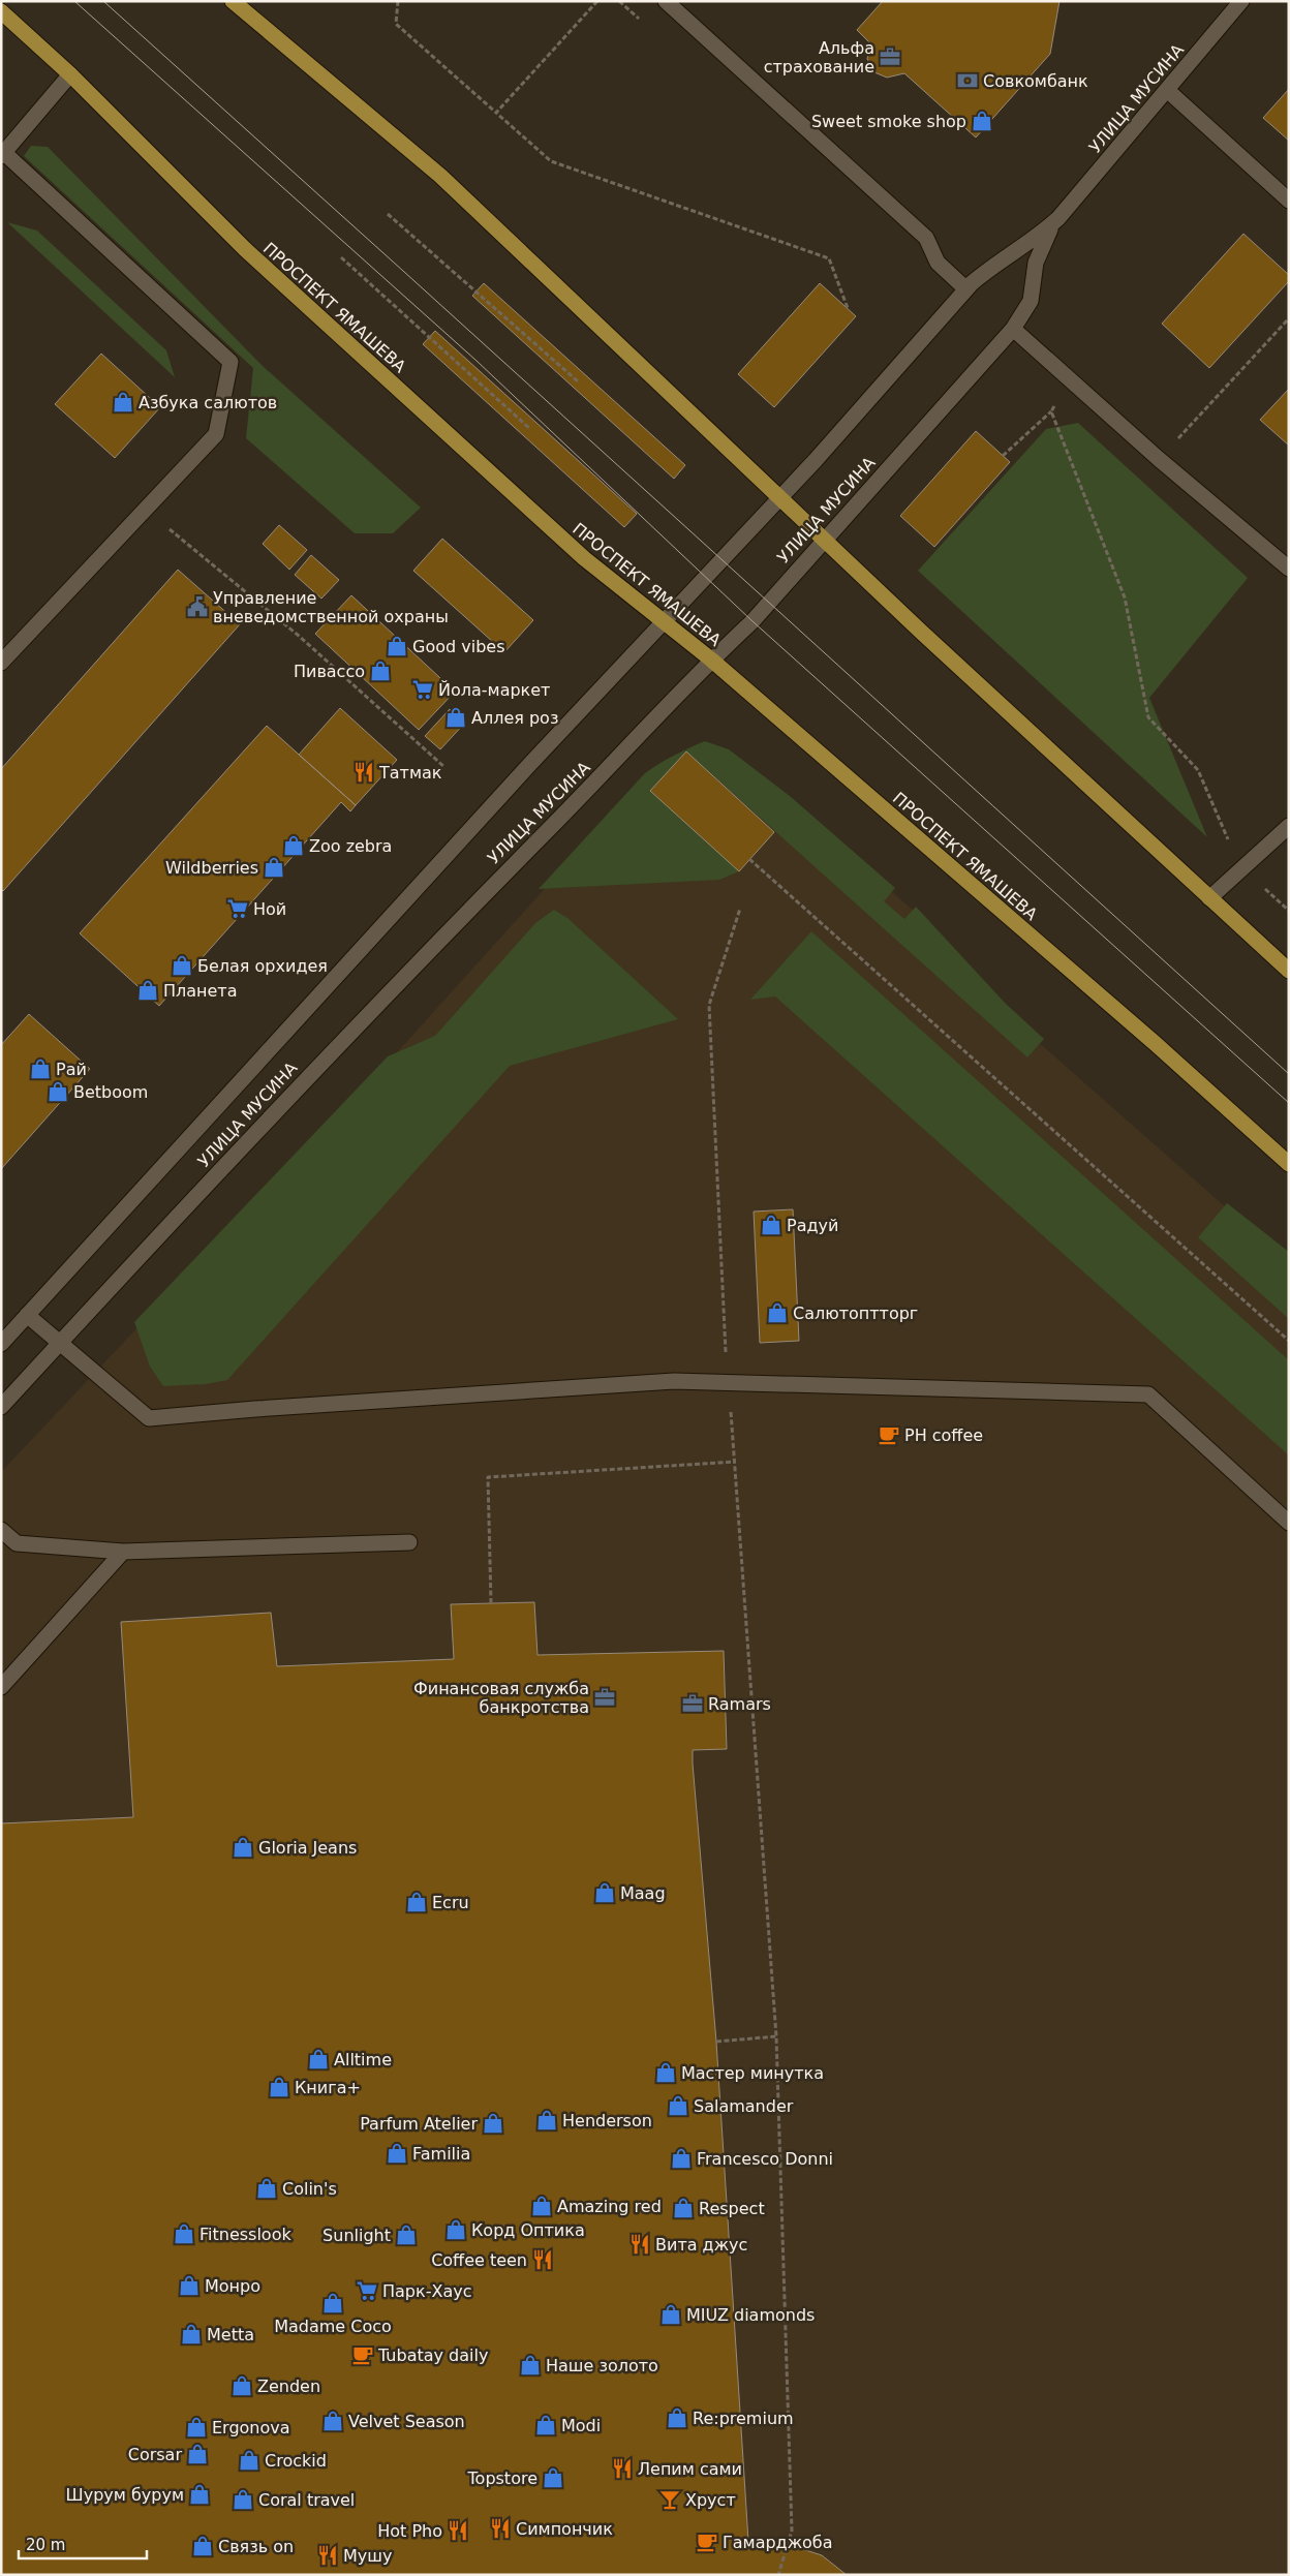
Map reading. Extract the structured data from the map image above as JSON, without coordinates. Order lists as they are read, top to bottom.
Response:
{
  "streets": {
    "main road": ["ПРОСПЕКТ ЯМАШЕВА"],
    "street": ["УЛИЦА МУСИНА"]
  },
  "crossings": [
    ["УЛИЦА МУСИНА", "ПРОСПЕКТ ЯМАШЕВА"]
  ],
  "places": {
    "office": ["Альфа страхование", "Финансовая служба банкротства", "Ramars"],
    "bank": ["Совкомбанк"],
    "shop": [
      "Sweet smoke shop",
      "Азбука салютов",
      "Good vibes",
      "Пивассо",
      "Аллея роз",
      "Zoo zebra",
      "Wildberries",
      "Белая орхидея",
      "Планета",
      "Рай",
      "Betboom",
      "Радуй",
      "Салютоптторг",
      "Gloria Jeans",
      "Maag",
      "Ecru",
      "Alltime",
      "Мастер минутка",
      "Книга+",
      "Salamander",
      "Henderson",
      "Parfum Atelier",
      "Familia",
      "Francesco Donni",
      "Colin's",
      "Amazing red",
      "Respect",
      "Корд Оптика",
      "Fitnesslook",
      "Sunlight",
      "Монро",
      "Madame Coco",
      "MIUZ diamonds",
      "Metta",
      "Наше золото",
      "Zenden",
      "Re:premium",
      "Velvet Season",
      "Modi",
      "Ergonova",
      "Corsar",
      "Crockid",
      "Topstore",
      "Шурум бурум",
      "Coral travel",
      "Связь on"
    ],
    "public building": ["Управление вневедомственной охраны"],
    "supermarket": ["Йола-маркет", "Ной", "Парк-Хаус"],
    "restaurant": [
      "Татмак",
      "Вита джус",
      "Coffee teen",
      "Лепим сами",
      "Симпончик",
      "Hot Pho",
      "Мушу"
    ],
    "cafe": ["PH coffee", "Tubatay daily", "Гамарджоба"],
    "bar": ["Хруст"]
  },
  "scale_bar": "20 m"
}
